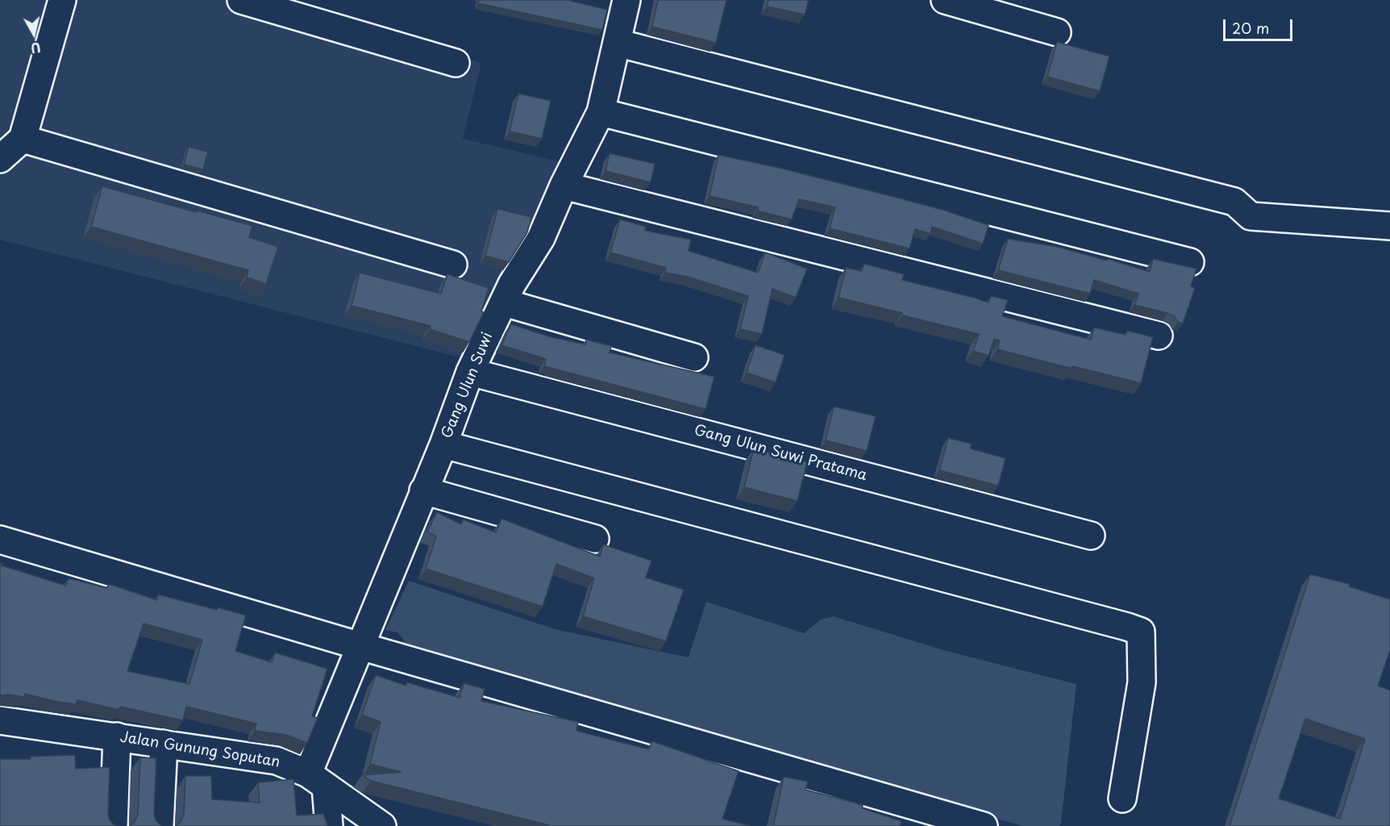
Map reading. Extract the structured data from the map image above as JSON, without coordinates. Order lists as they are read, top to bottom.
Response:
{
  "streets": {
    "street": ["Gang Ulun Suwi", "Gang Ulun Suwi Pratama", "Jalan Gunung Soputan"]
  },
  "crossings": [
    ["Gang Ulun Suwi", "Gang Ulun Suwi Pratama"],
    ["Gang Ulun Suwi", "Jalan Gunung Soputan"]
  ],
  "scale_bar": "20 m",
  "north": "bottom"
}
